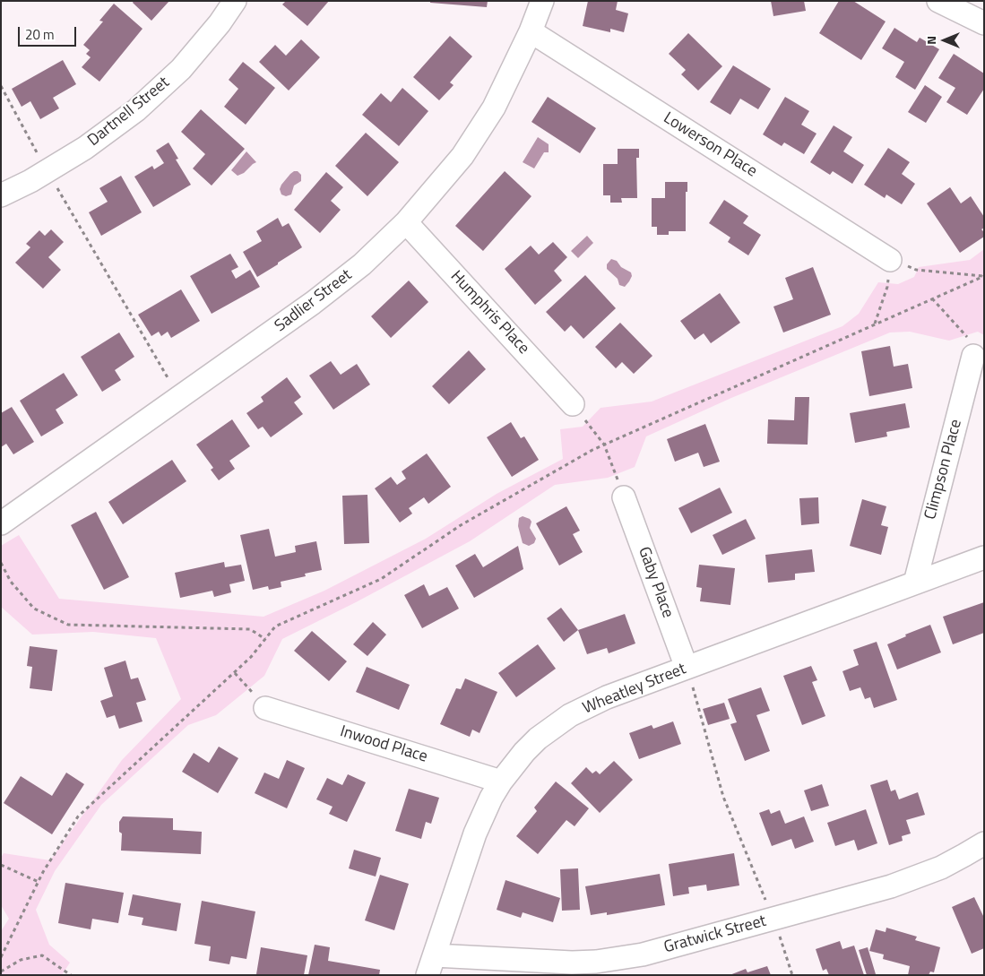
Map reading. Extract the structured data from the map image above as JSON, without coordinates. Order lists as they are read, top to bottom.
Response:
{
  "streets": {
    "street": [
      "Dartnell Street",
      "Lowerson Place",
      "Sadlier Street",
      "Humphris Place",
      "Climpson Place",
      "Gaby Place",
      "Wheatley Street",
      "Inwood Place",
      "Gratwick Street"
    ]
  },
  "crossings": [
    ["Lowerson Place", "Sadlier Street"],
    ["Sadlier Street", "Humphris Place"],
    ["Climpson Place", "Wheatley Street"],
    ["Gaby Place", "Wheatley Street"],
    ["Wheatley Street", "Inwood Place"],
    ["Wheatley Street", "Gratwick Street"]
  ],
  "scale_bar": "20 m",
  "north": "left"
}
